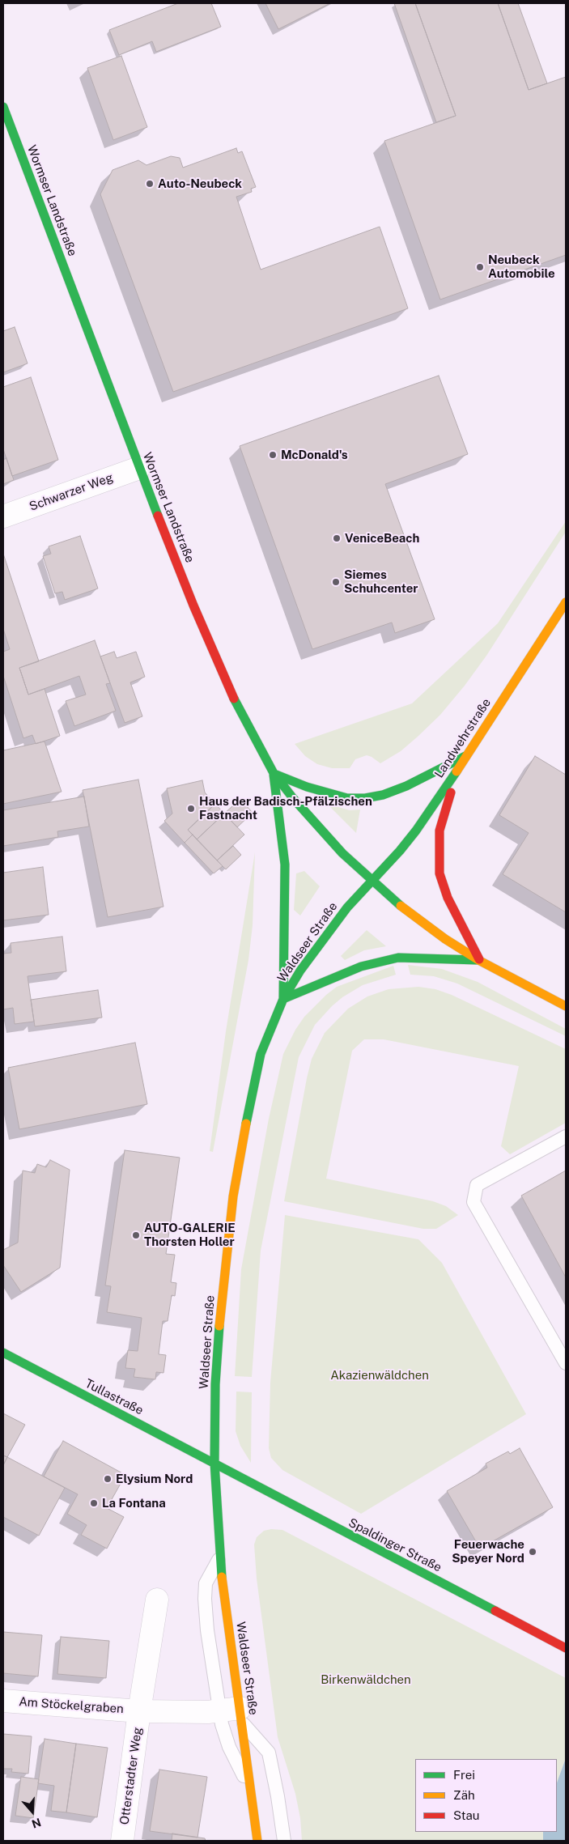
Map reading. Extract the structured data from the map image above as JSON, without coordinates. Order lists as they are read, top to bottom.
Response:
{
  "streets": {
    "main road": [
      "Wormser Landstraße",
      "Landwehrstraße",
      "Waldseer Straße",
      "Tullastraße",
      "Spaldinger Straße"
    ],
    "street": ["Schwarzer Weg", "Am Stöckelgraben", "Otterstadter Weg"]
  },
  "crossings": [
    ["Wormser Landstraße", "Schwarzer Weg"],
    ["Wormser Landstraße", "Landwehrstraße"],
    ["Wormser Landstraße", "Waldseer Straße"],
    ["Landwehrstraße", "Waldseer Straße"],
    ["Waldseer Straße", "Tullastraße"],
    ["Waldseer Straße", "Spaldinger Straße"],
    ["Waldseer Straße", "Otterstadter Weg"],
    ["Tullastraße", "Spaldinger Straße"],
    ["Am Stöckelgraben", "Otterstadter Weg"]
  ],
  "parks": ["Akazienwäldchen", "Birkenwäldchen"],
  "places": [
    "Auto-Neubeck",
    "Neubeck Automobile",
    "McDonald's",
    "VeniceBeach",
    "Siemes Schuhcenter",
    "Haus der Badisch-Pfälzischen Fastnacht",
    "AUTO-GALERIE Thorsten Holler",
    "Elysium Nord",
    "La Fontana",
    "Feuerwache Speyer Nord"
  ],
  "legend": ["Frei", "Zäh", "Stau"],
  "north": "bottom"
}
